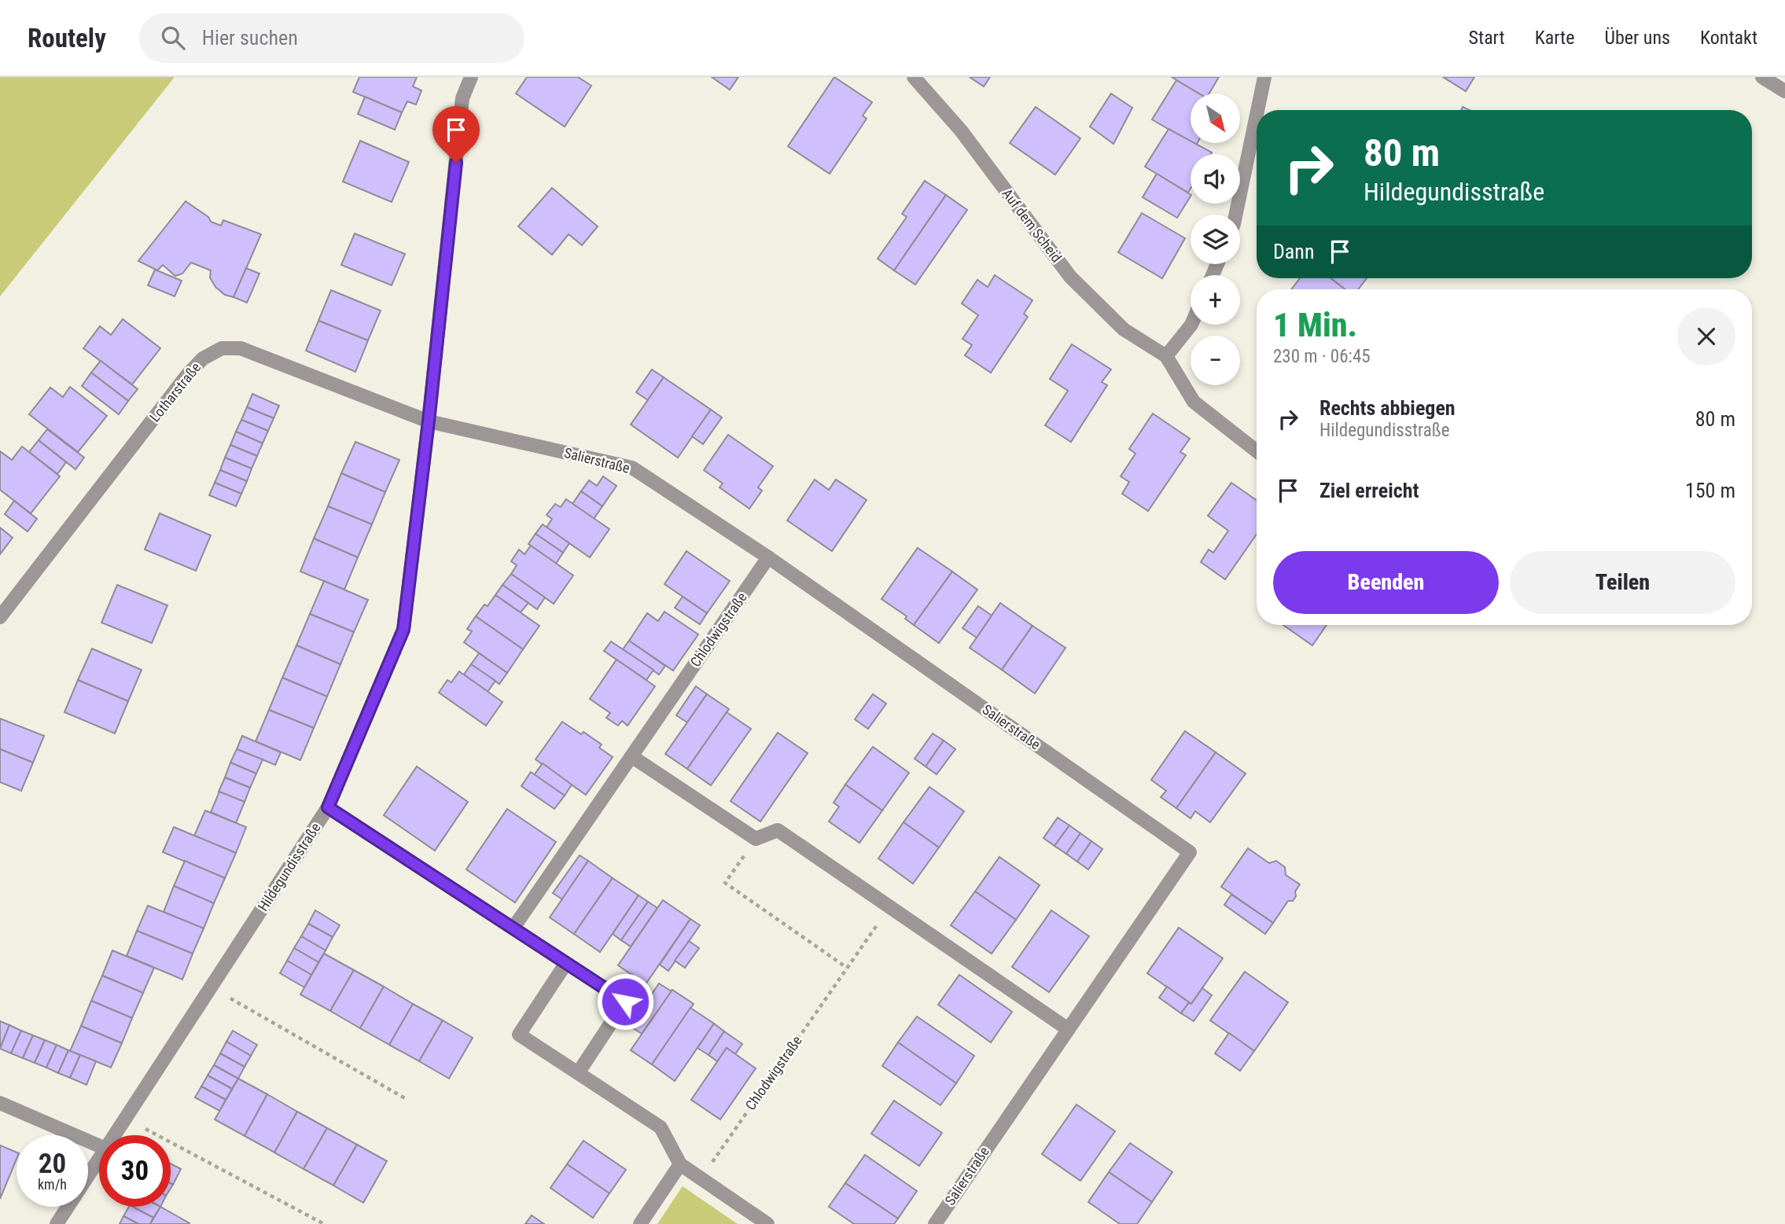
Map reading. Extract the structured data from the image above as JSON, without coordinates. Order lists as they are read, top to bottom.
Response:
{
  "streets": {
    "street": [
      "Auf dem Scheid",
      "Lotharstraße",
      "Salierstraße",
      "Chlodwigstraße",
      "Hildegundisstraße"
    ]
  },
  "crossings": [
    ["Lotharstraße", "Salierstraße"],
    ["Lotharstraße", "Hildegundisstraße"],
    ["Salierstraße", "Chlodwigstraße"],
    ["Salierstraße", "Hildegundisstraße"]
  ],
  "north": "bottom right",
  "page": {
    "header": "Routely",
    "search": "Hier suchen",
    "nav": [
      "Start",
      "Karte",
      "Über uns",
      "Kontakt"
    ],
    "map_buttons": ["+", "−"],
    "turn": ["80 m", "Hildegundisstraße"],
    "then": "Dann",
    "heading": ["1 Min.", "230 m · 06:45"],
    "list": [
      {
        "name": "Rechts abbiegen",
        "note": "Hildegundisstraße",
        "value": "80 m"
      },
      {
        "name": "Ziel erreicht",
        "value": "150 m"
      }
    ],
    "buttons": ["Beenden", "Teilen"],
    "speed": "20 km/h",
    "limit": "30"
  }
}
